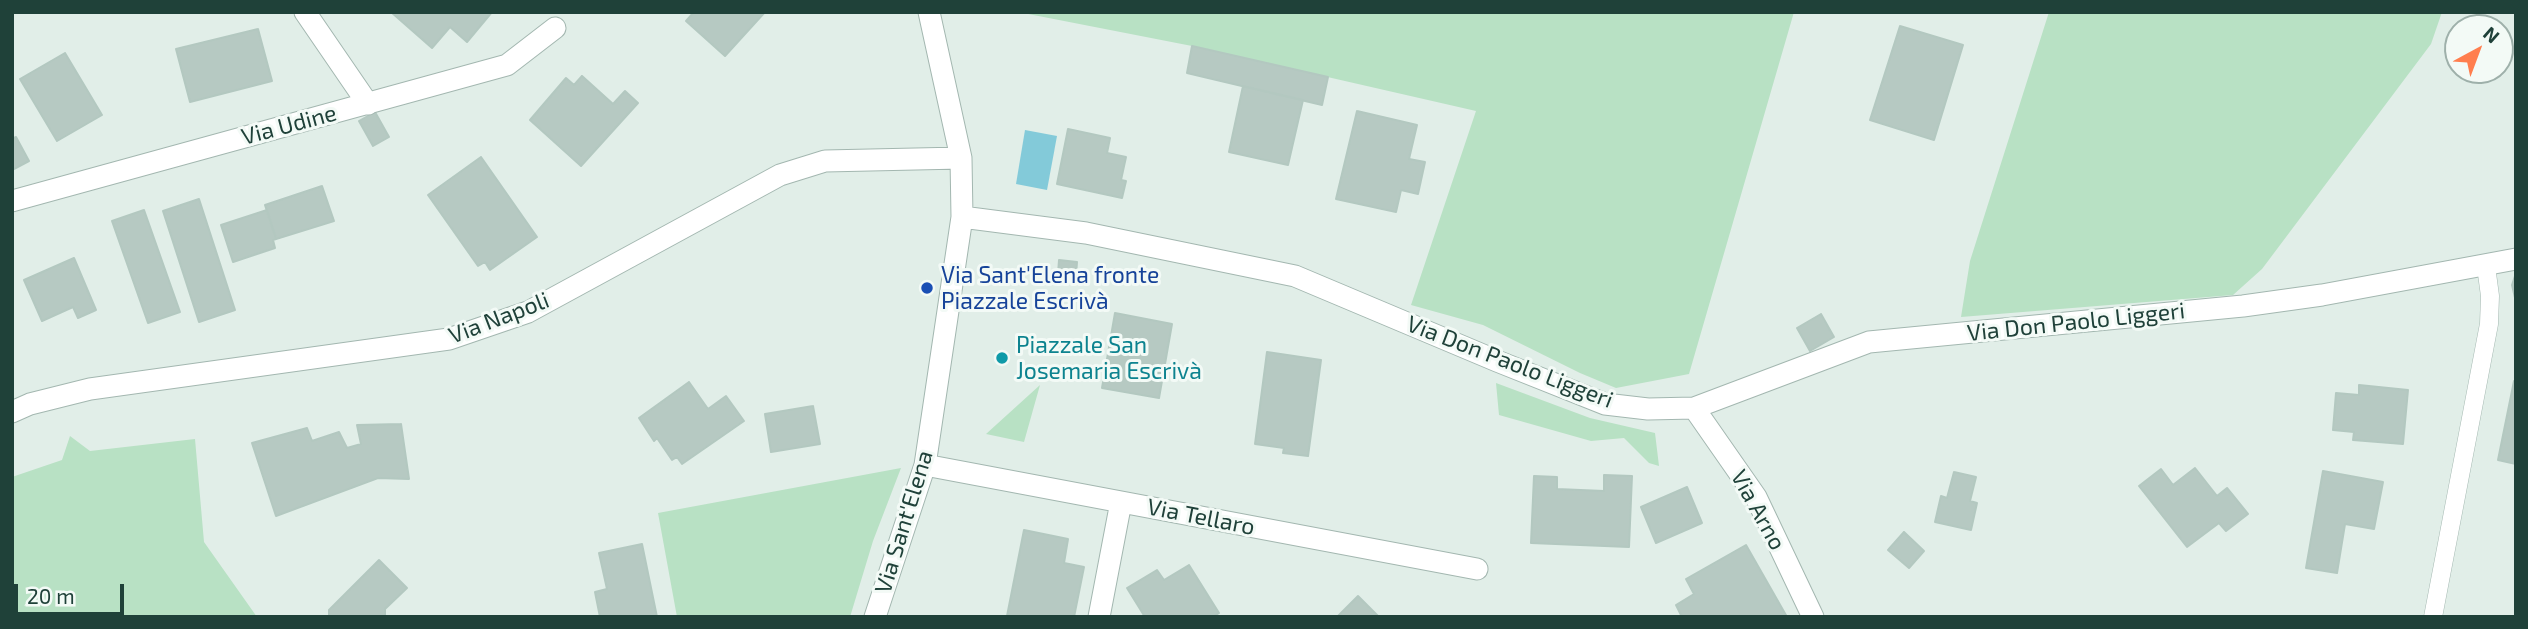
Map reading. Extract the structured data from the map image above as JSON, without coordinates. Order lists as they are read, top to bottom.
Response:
{
  "streets": {
    "street": [
      "Via Udine",
      "Via Napoli",
      "Via Don Paolo Liggeri",
      "Via Arno",
      "Via Tellaro",
      "Via Sant'Elena"
    ]
  },
  "crossings": [
    ["Via Napoli", "Via Sant'Elena"],
    ["Via Don Paolo Liggeri", "Via Arno"],
    ["Via Don Paolo Liggeri", "Via Sant'Elena"],
    ["Via Tellaro", "Via Sant'Elena"]
  ],
  "places": ["Via Sant'Elena fronte Piazzale Escrivà", "Piazzale San Josemaria Escrivà"],
  "scale_bar": "20 m",
  "north": "top right"
}
